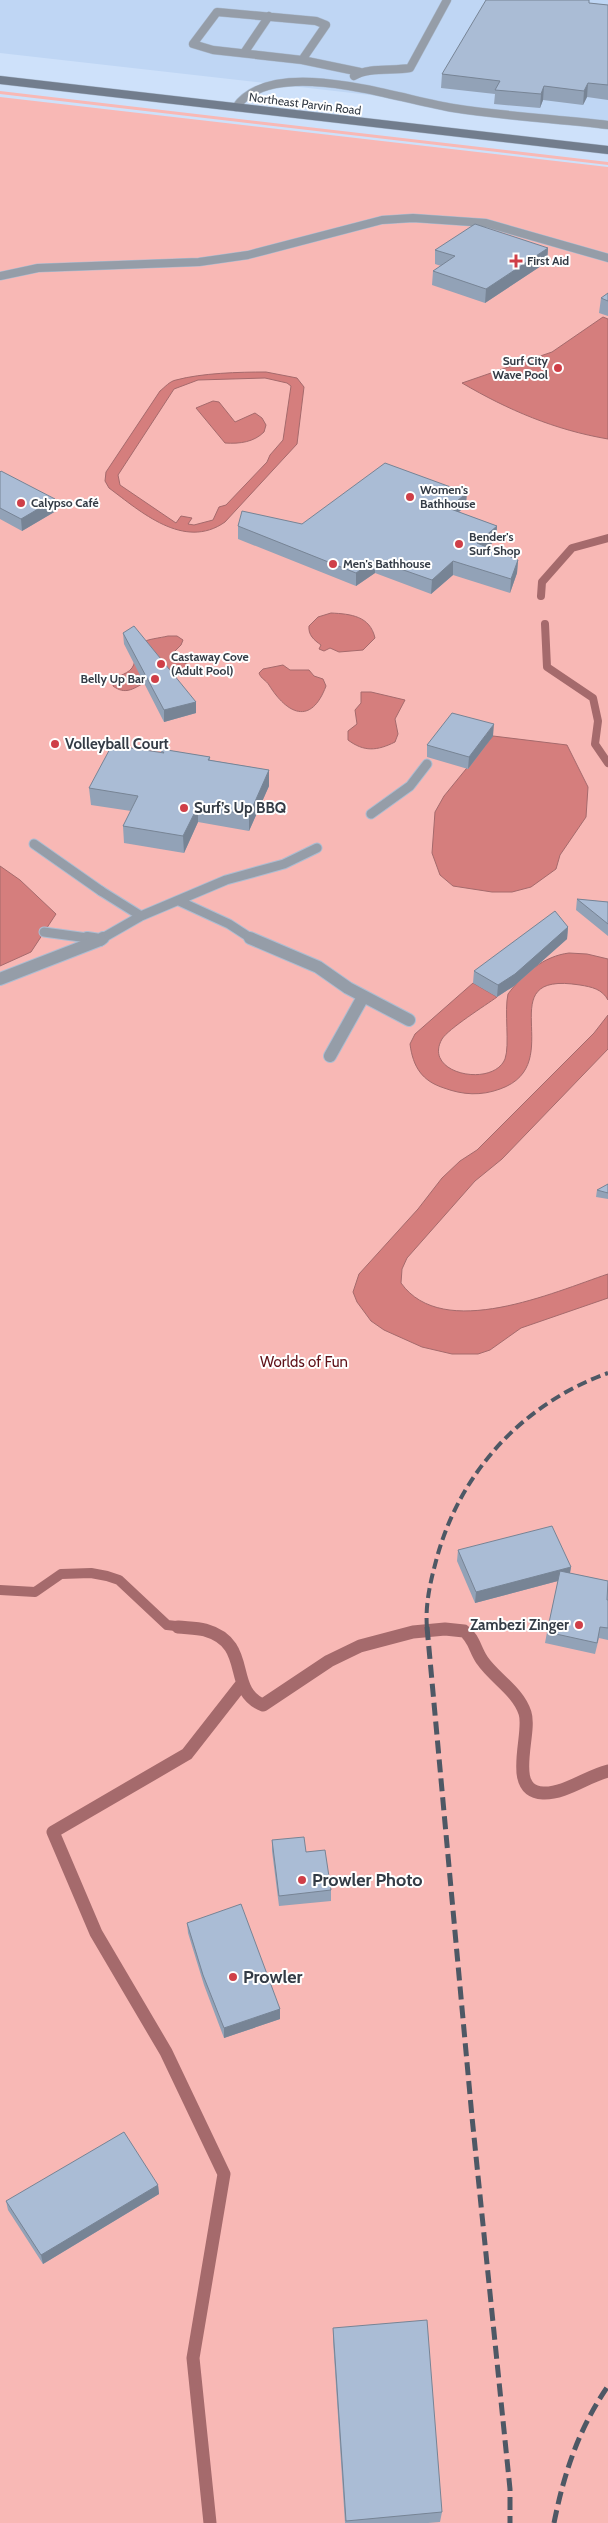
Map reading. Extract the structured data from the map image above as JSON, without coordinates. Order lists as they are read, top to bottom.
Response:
{
  "streets": {
    "street": ["Northeast Parvin Road"]
  },
  "parks": ["Worlds of Fun"],
  "places": {
    "health": ["First Aid"],
    "other": [
      "Surf City Wave Pool",
      "Women's Bathhouse",
      "Calypso Café",
      "Bender's Surf Shop",
      "Men's Bathhouse",
      "Castaway Cove (Adult Pool)",
      "Belly Up Bar",
      "Volleyball Court",
      "Surf’s Up BBQ",
      "Zambezi Zinger",
      "Prowler Photo",
      "Prowler"
    ]
  }
}
